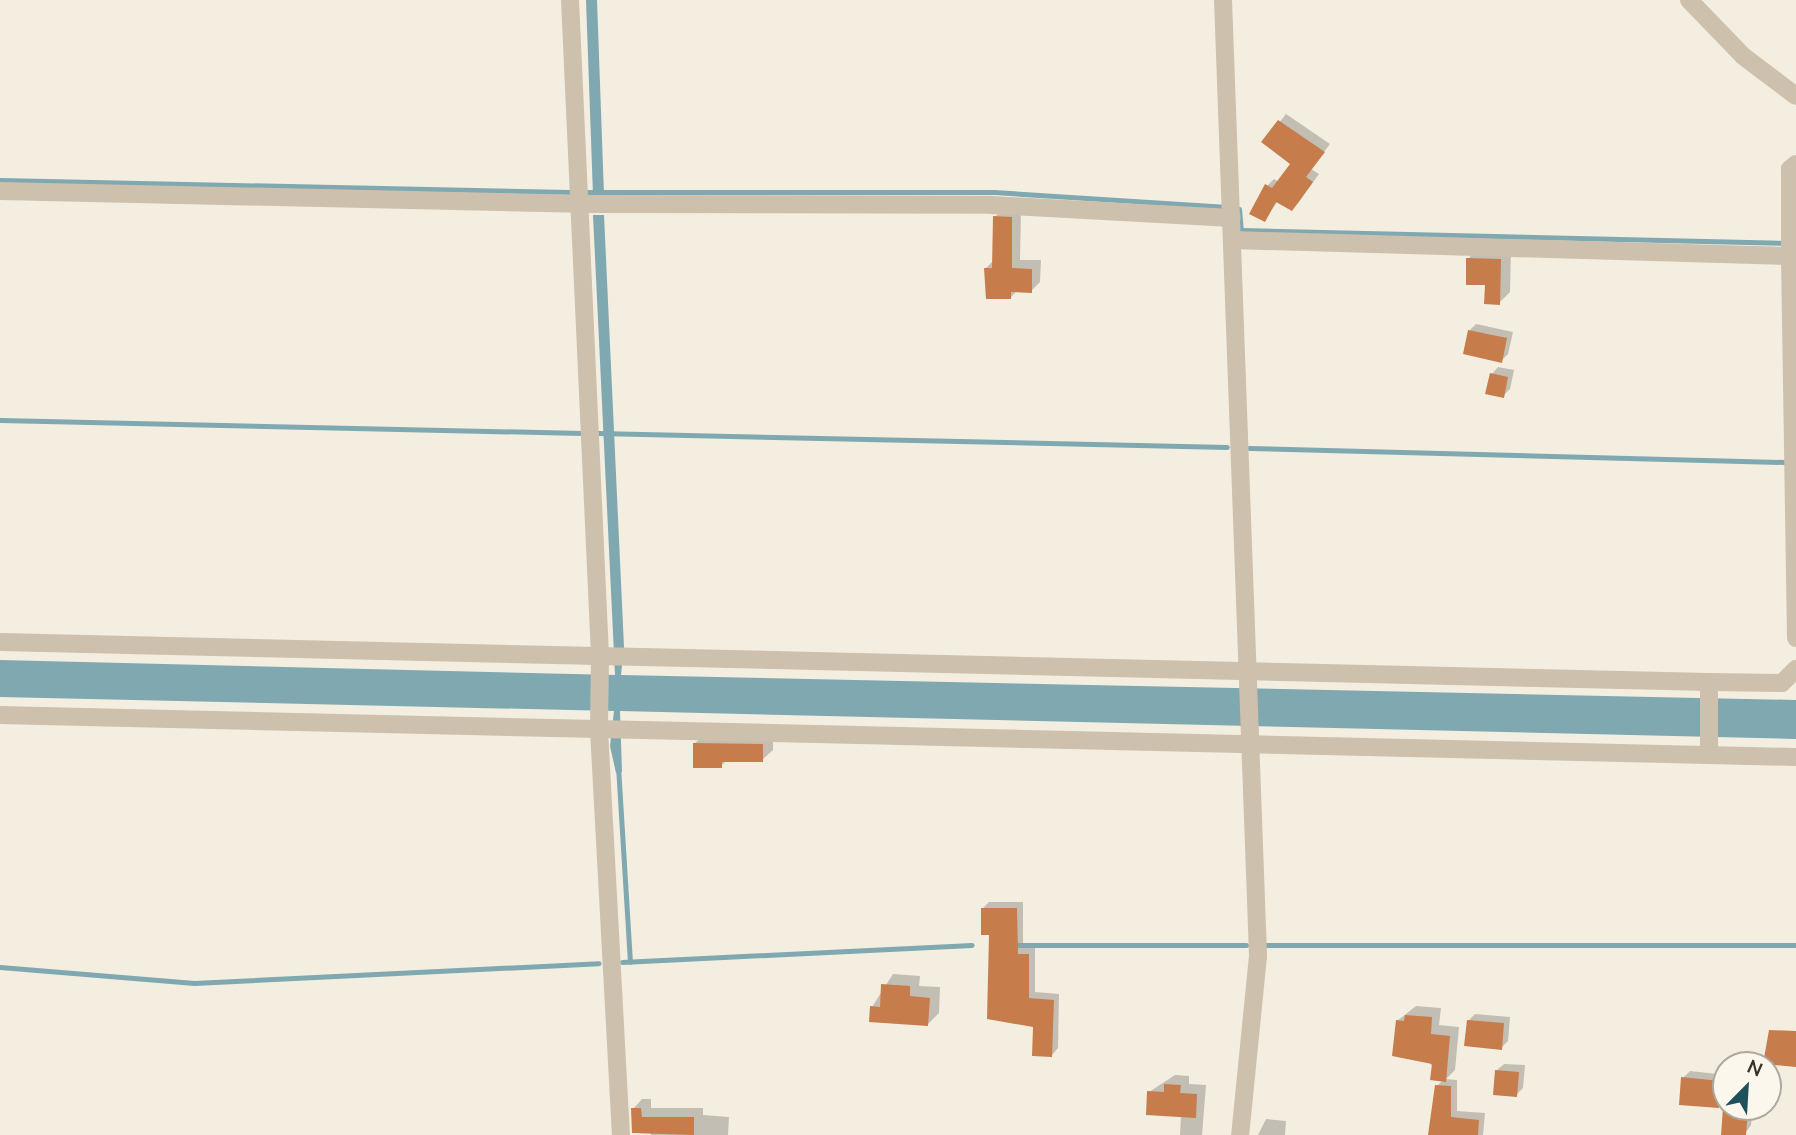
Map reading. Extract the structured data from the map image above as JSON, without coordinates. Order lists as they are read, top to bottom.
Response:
{
  "north": "top right"
}
